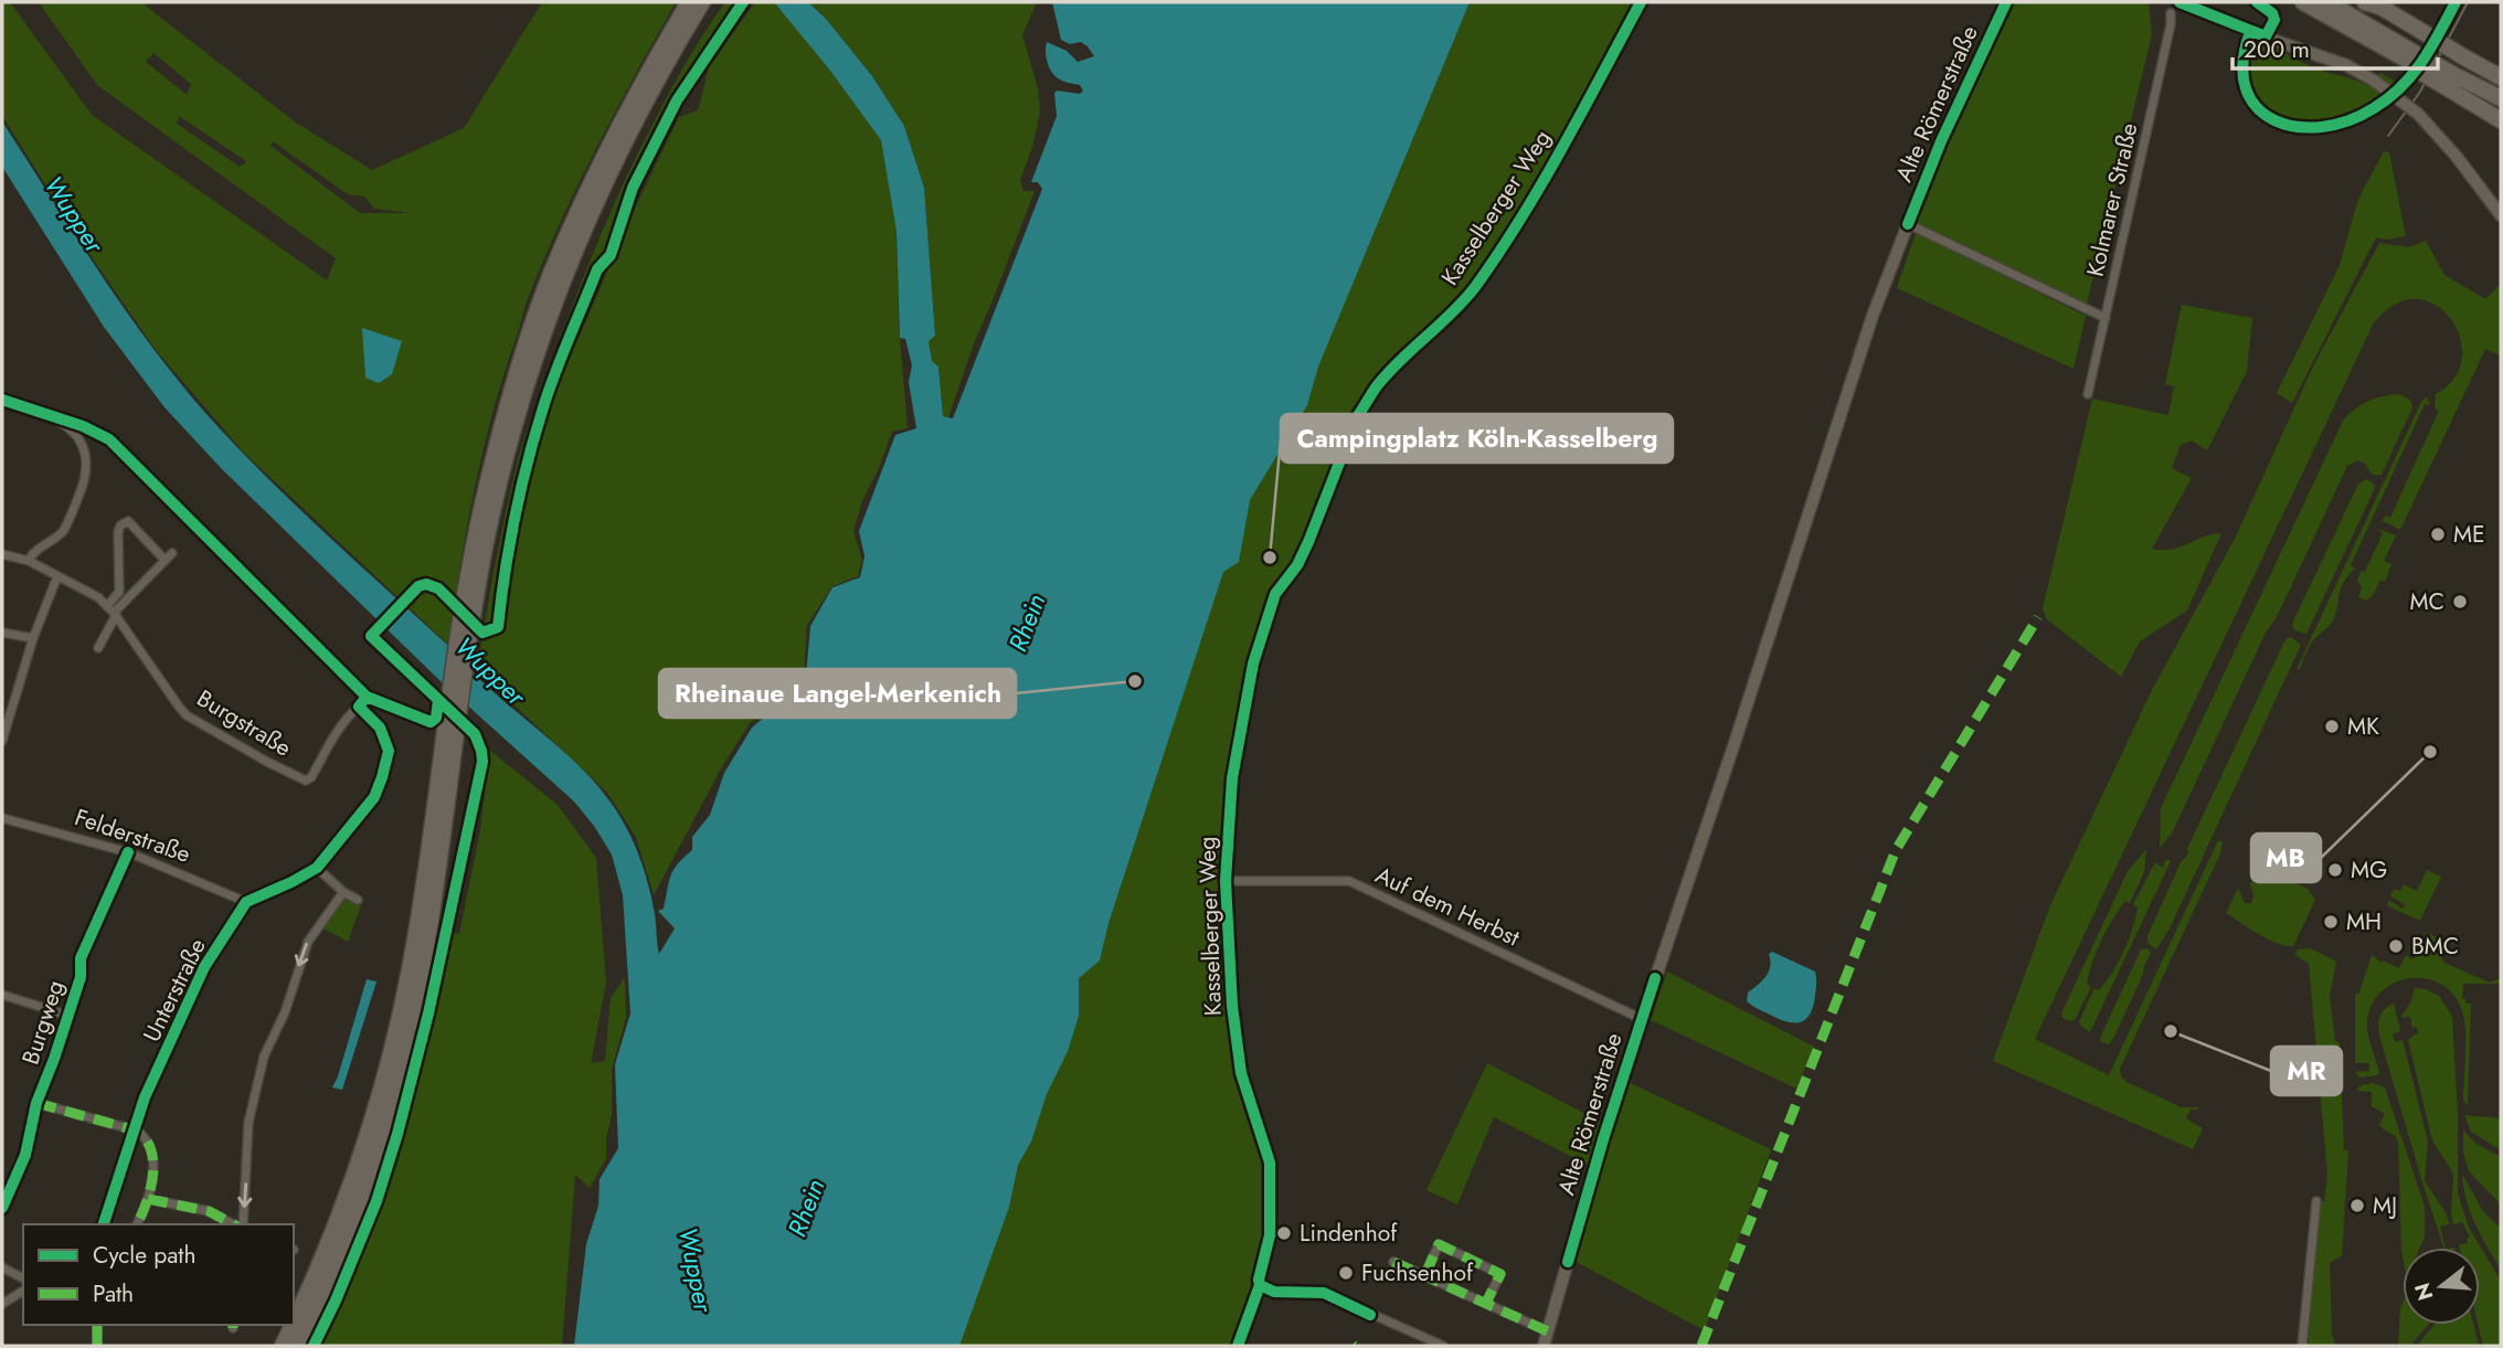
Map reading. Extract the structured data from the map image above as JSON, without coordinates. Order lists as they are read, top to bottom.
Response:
{
  "streets": {
    "street": [
      "Alte Römerstraße",
      "Kolmarer Straße",
      "Kasselberger Weg",
      "Burgstraße",
      "Felderstraße",
      "Auf dem Herbst",
      "Unterstraße",
      "Burgweg"
    ]
  },
  "crossings": [
    ["Alte Römerstraße", "Auf dem Herbst"],
    ["Kasselberger Weg", "Auf dem Herbst"],
    ["Felderstraße", "Unterstraße"],
    ["Felderstraße", "Burgweg"]
  ],
  "water": ["Wupper", "Rhein"],
  "places": [
    "ME",
    "Campingplatz Köln-Kasselberg",
    "MC",
    "Rheinaue Langel-Merkenich",
    "MK",
    "MB",
    "MG",
    "MH",
    "BMC",
    "MR",
    "MJ",
    "Lindenhof",
    "Fuchsenhof"
  ],
  "legend": ["Cycle path", "Path"],
  "scale_bar": "200 m",
  "north": "left"
}
